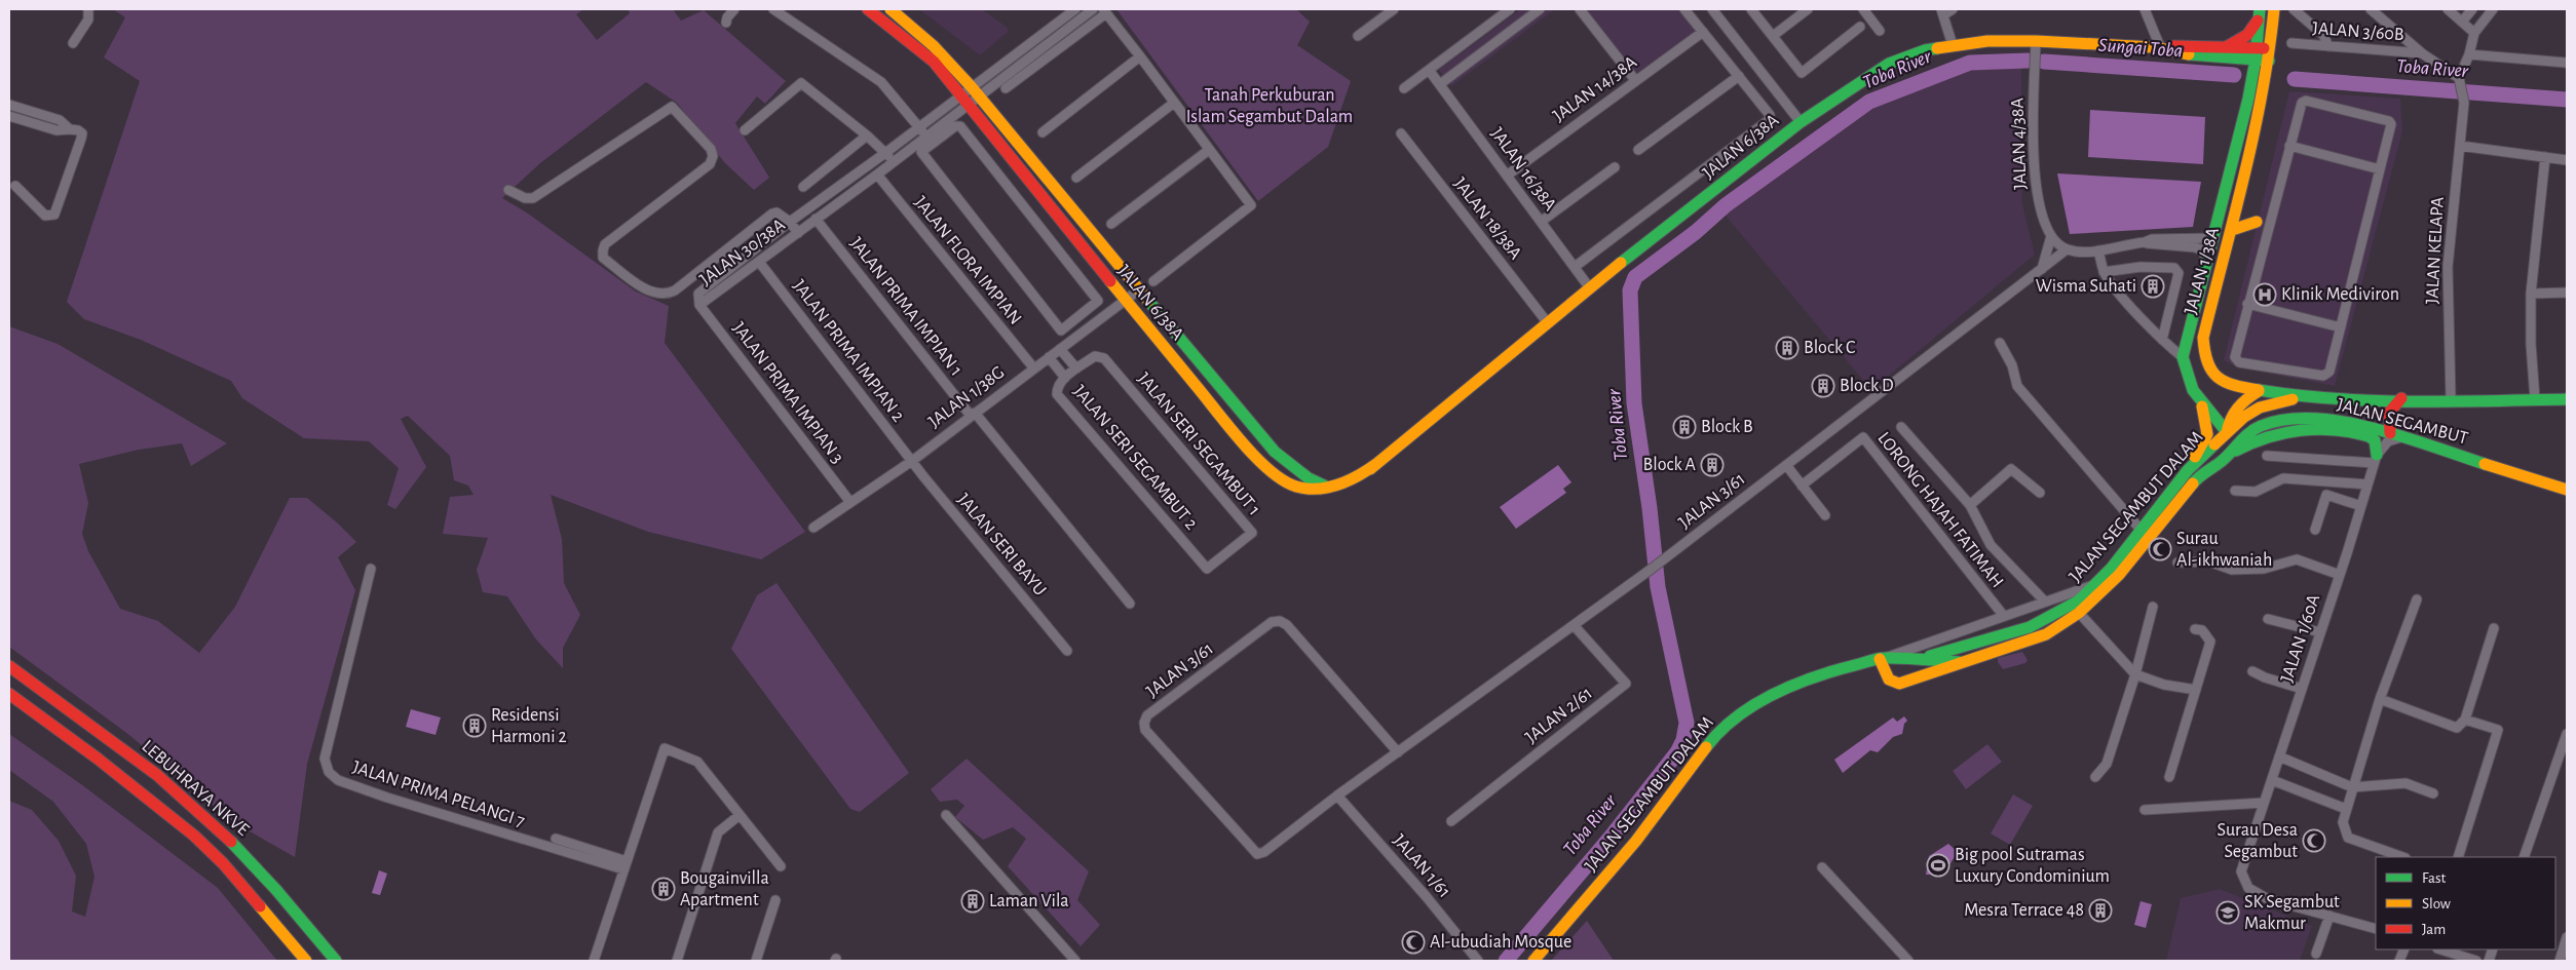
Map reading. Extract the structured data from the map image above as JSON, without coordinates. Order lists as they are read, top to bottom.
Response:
{
  "streets": {
    "main road": [
      "JALAN 6/38A",
      "JALAN 1/38A",
      "JALAN SEGAMBUT",
      "JALAN SEGAMBUT DALAM",
      "LEBUHRAYA NKVE"
    ],
    "street": [
      "JALAN 3/60B",
      "JALAN 14/38A",
      "JALAN 4/38A",
      "JALAN 16/38A",
      "JALAN 18/38A",
      "JALAN KELAPA",
      "JALAN 30/38A",
      "JALAN FLORA IMPIAN",
      "JALAN PRIMA IMPIAN 1",
      "JALAN PRIMA IMPIAN 2",
      "JALAN PRIMA IMPIAN 3",
      "JALAN 1/38G",
      "JALAN SERI SEGAMBUT 1",
      "JALAN SERI SEGAMBUT 2",
      "JALAN 3/61",
      "LORONG HAJAH FATIMAH",
      "JALAN SERI BAYU",
      "JALAN 1/60A",
      "JALAN 2/61",
      "JALAN PRIMA PELANGI 7",
      "JALAN 1/61"
    ]
  },
  "crossings": [
    ["JALAN 14/38A", "JALAN 16/38A"],
    ["JALAN 4/38A", "JALAN 6/38A"],
    ["JALAN 4/38A", "JALAN 3/61"],
    ["JALAN 6/38A", "JALAN 16/38A"],
    ["JALAN 6/38A", "JALAN 18/38A"],
    ["JALAN 6/38A", "JALAN 30/38A"],
    ["JALAN 6/38A", "JALAN 1/38A"],
    ["JALAN 6/38A", "JALAN 1/38G"],
    ["JALAN KELAPA", "JALAN SEGAMBUT"],
    ["JALAN 30/38A", "JALAN FLORA IMPIAN"],
    ["JALAN 30/38A", "JALAN PRIMA IMPIAN 1"],
    ["JALAN 30/38A", "JALAN PRIMA IMPIAN 2"],
    ["JALAN 30/38A", "JALAN PRIMA IMPIAN 3"],
    ["JALAN FLORA IMPIAN", "JALAN 1/38G"],
    ["JALAN 1/38A", "JALAN SEGAMBUT"],
    ["JALAN 1/38A", "JALAN SEGAMBUT DALAM"],
    ["JALAN PRIMA IMPIAN 1", "JALAN 1/38G"],
    ["JALAN PRIMA IMPIAN 2", "JALAN 1/38G"],
    ["JALAN PRIMA IMPIAN 2", "JALAN SERI BAYU"],
    ["JALAN PRIMA IMPIAN 3", "JALAN 1/38G"],
    ["JALAN 1/38G", "JALAN SERI BAYU"],
    ["JALAN SEGAMBUT", "JALAN SEGAMBUT DALAM"],
    ["JALAN SERI SEGAMBUT 1", "JALAN SERI SEGAMBUT 2"],
    ["JALAN 3/61", "JALAN 2/61"],
    ["JALAN 3/61", "JALAN 1/61"]
  ],
  "water": ["Sungai Toba", "Toba River"],
  "parks": ["Tanah Perkuburan Islam Segambut Dalam"],
  "places": {
    "building": [
      "Wisma Suhati",
      "Block C",
      "Block D",
      "Block B",
      "Block A",
      "Residensi Harmoni 2",
      "Bougainvilla Apartment",
      "Laman Vila",
      "Mesra Terrace 48"
    ],
    "hospital": ["Klinik Mediviron"],
    "mosque": ["Surau Al-ikhwaniah", "Surau Desa Segambut", "Al-ubudiah Mosque"],
    "sports": ["Big pool Sutramas Luxury Condominium"],
    "school or university": ["SK Segambut Makmur"]
  },
  "legend": ["Fast", "Slow", "Jam"]
}
